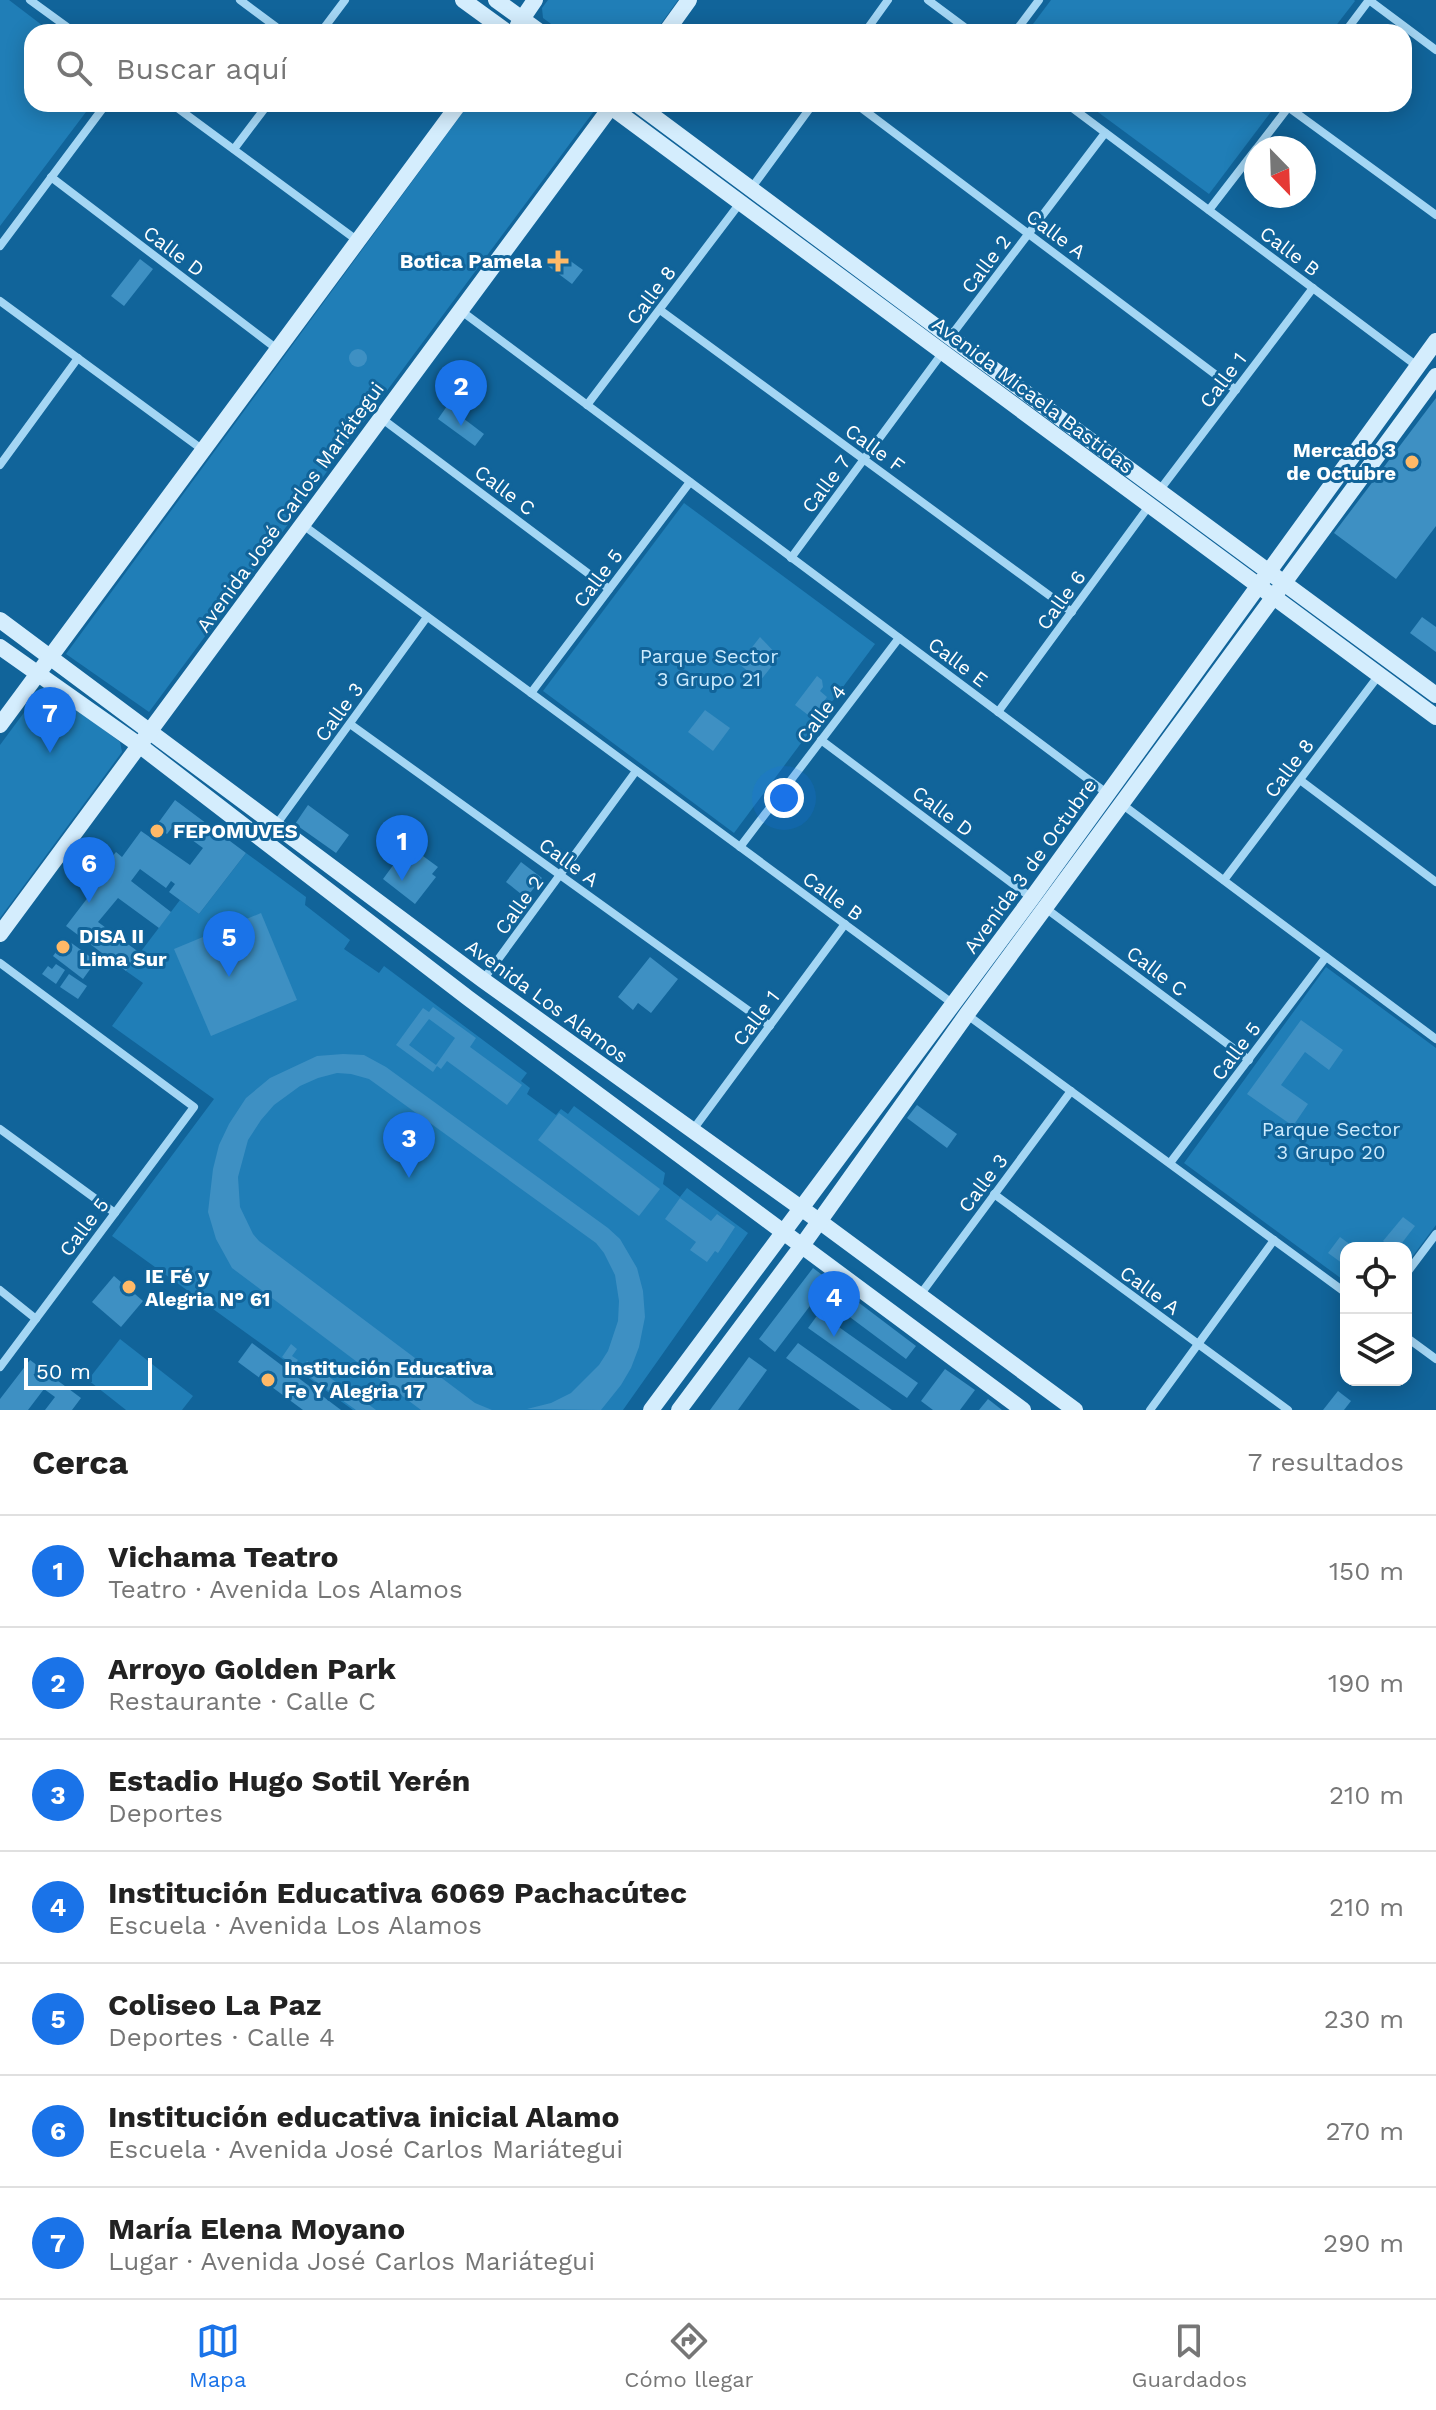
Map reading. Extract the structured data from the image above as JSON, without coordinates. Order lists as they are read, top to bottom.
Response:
{
  "streets": {
    "street": [
      "Calle A",
      "Calle D",
      "Calle B",
      "Calle 2",
      "Calle 8",
      "Calle 1",
      "Avenida Micaela Bastidas",
      "Calle F",
      "Calle 7",
      "Calle C",
      "Avenida José Carlos Mariátegui",
      "Calle 5",
      "Calle 6",
      "Calle E",
      "Calle 3",
      "Calle 4",
      "Avenida 3 de Octubre",
      "Avenida Los Alamos"
    ]
  },
  "crossings": [
    ["Calle A", "Calle 2"],
    ["Calle A", "Calle 1"],
    ["Calle A", "Calle 3"],
    ["Calle D", "Calle C"],
    ["Calle D", "Calle 4"],
    ["Calle D", "Avenida 3 de Octubre"],
    ["Calle B", "Calle 2"],
    ["Calle B", "Calle 1"],
    ["Calle B", "Avenida José Carlos Mariátegui"],
    ["Calle B", "Calle 5"],
    ["Calle B", "Calle 3"],
    ["Calle B", "Calle 4"],
    ["Calle B", "Avenida 3 de Octubre"],
    ["Calle 2", "Avenida Micaela Bastidas"],
    ["Calle 2", "Calle 7"],
    ["Calle 2", "Avenida Los Alamos"],
    ["Calle 8", "Avenida Micaela Bastidas"],
    ["Calle 8", "Calle F"],
    ["Calle 8", "Calle E"],
    ["Calle 1", "Avenida Micaela Bastidas"],
    ["Calle 1", "Calle 6"],
    ["Calle 1", "Avenida Los Alamos"],
    ["Avenida Micaela Bastidas", "Calle 7"],
    ["Avenida Micaela Bastidas", "Calle 6"],
    ["Avenida Micaela Bastidas", "Avenida 3 de Octubre"],
    ["Calle F", "Calle 7"],
    ["Calle F", "Calle 6"],
    ["Calle 7", "Calle E"],
    ["Calle C", "Avenida José Carlos Mariátegui"],
    ["Calle C", "Calle 5"],
    ["Calle C", "Avenida 3 de Octubre"],
    ["Avenida José Carlos Mariátegui", "Calle E"],
    ["Avenida José Carlos Mariátegui", "Avenida Los Alamos"],
    ["Calle 5", "Calle E"],
    ["Calle 6", "Calle E"],
    ["Calle E", "Calle 4"],
    ["Calle E", "Avenida 3 de Octubre"],
    ["Calle 3", "Avenida Los Alamos"],
    ["Avenida 3 de Octubre", "Avenida Los Alamos"]
  ],
  "parks": ["Parque Sector 3 Grupo 21", "Parque Sector 3 Grupo 20"],
  "places": {
    "health": ["Botica Pamela"],
    "other": [
      "Mercado 3 de Octubre",
      "FEPOMUVES",
      "DISA II Lima Sur",
      "IE Fé y Alegria N° 61",
      "Institución Educativa Fe Y Alegria 17"
    ]
  },
  "scale_bar": "50 m",
  "north": "bottom right",
  "page": {
    "search": "Buscar aquí",
    "pins": [
      "2",
      "7",
      "1",
      "6",
      "5",
      "3",
      "4"
    ],
    "scale": "50 m",
    "heading": ["Cerca", "7 resultados"],
    "list": [
      {
        "mark": "1",
        "name": "Vichama Teatro",
        "note": "Teatro · Avenida Los Alamos",
        "value": "150 m"
      },
      {
        "mark": "2",
        "name": "Arroyo Golden Park",
        "note": "Restaurante · Calle C",
        "value": "190 m"
      },
      {
        "mark": "3",
        "name": "Estadio Hugo Sotil Yerén",
        "note": "Deportes",
        "value": "210 m"
      },
      {
        "mark": "4",
        "name": "Institución Educativa 6069 Pachacútec",
        "note": "Escuela · Avenida Los Alamos",
        "value": "210 m"
      },
      {
        "mark": "5",
        "name": "Coliseo La Paz",
        "note": "Deportes · Calle 4",
        "value": "230 m"
      },
      {
        "mark": "6",
        "name": "Institución educativa inicial Alamo",
        "note": "Escuela · Avenida José Carlos Mariátegui",
        "value": "270 m"
      },
      {
        "mark": "7",
        "name": "María Elena Moyano",
        "note": "Lugar · Avenida José Carlos Mariátegui",
        "value": "290 m"
      }
    ],
    "nav": ["Mapa", "Cómo llegar", "Guardados"]
  }
}
